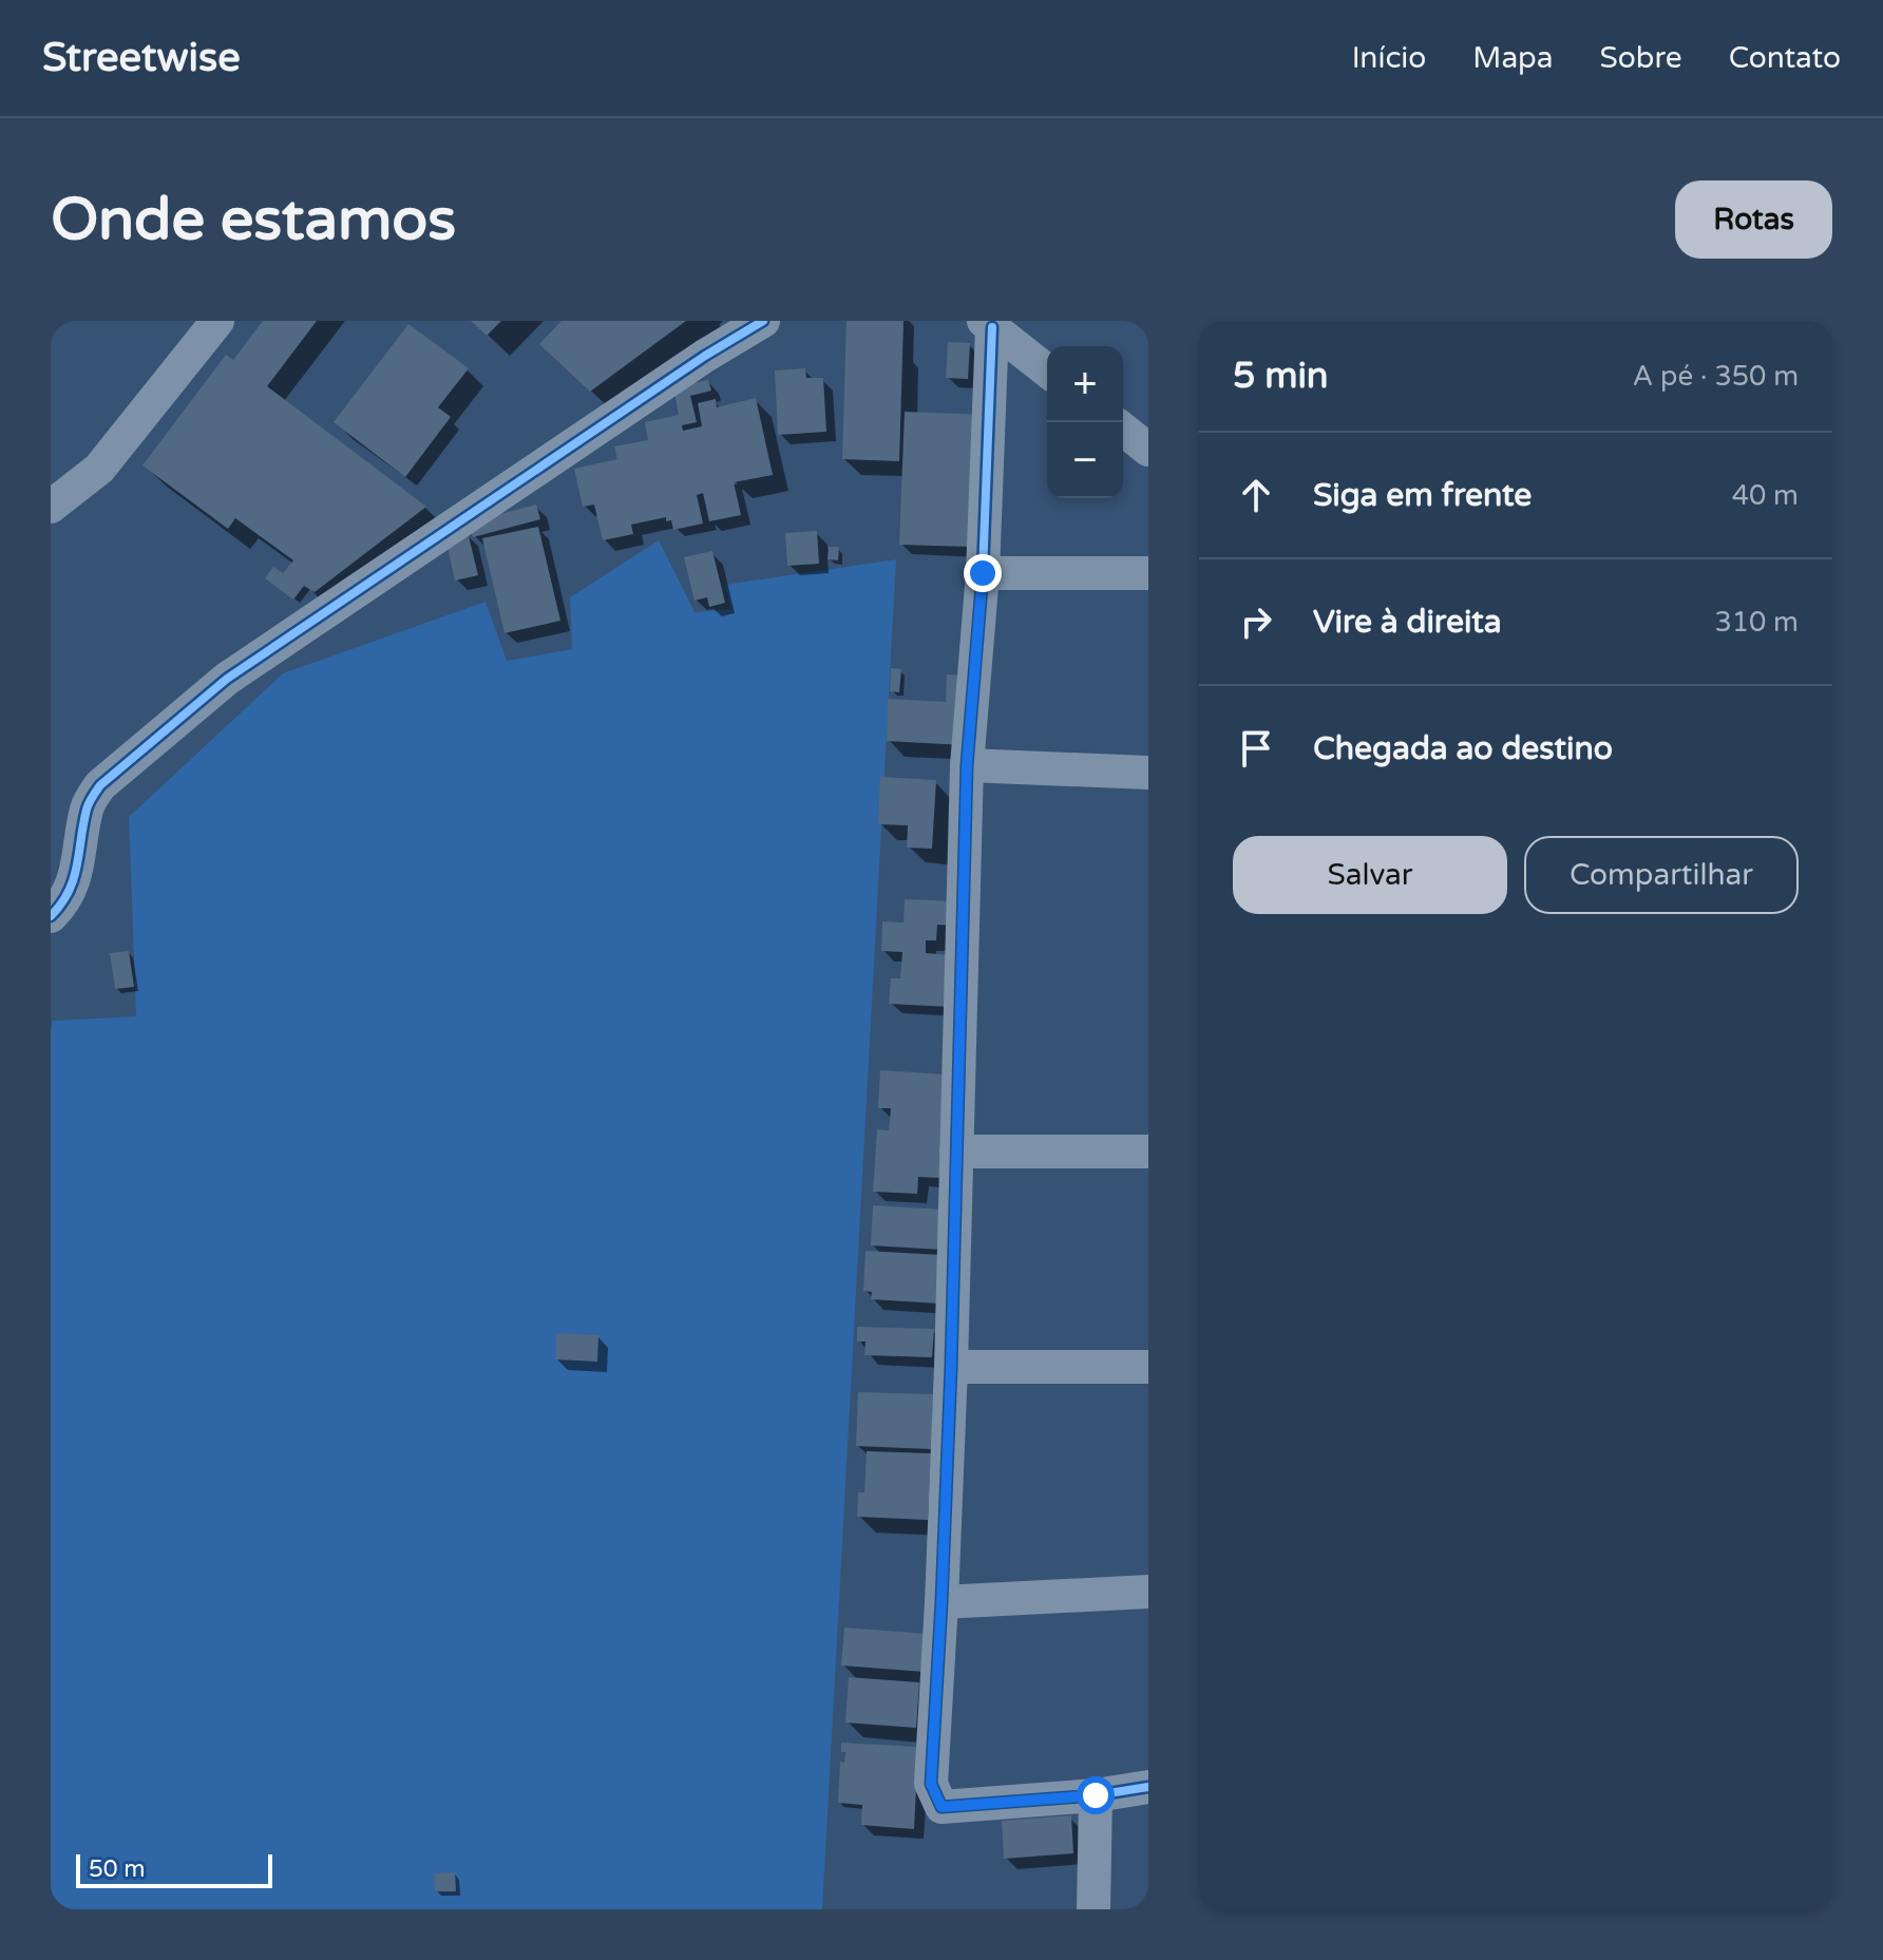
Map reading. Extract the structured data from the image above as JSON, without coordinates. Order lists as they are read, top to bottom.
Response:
{
  "scale_bar": "50 m",
  "page": {
    "header": "Streetwise",
    "nav": [
      "Início",
      "Mapa",
      "Sobre",
      "Contato"
    ],
    "buttons": [
      "Rotas",
      ["Salvar", "Compartilhar"]
    ],
    "title": "Onde estamos",
    "heading": ["5 min", "A pé · 350 m"],
    "map_buttons": ["+", "−"],
    "list": [
      ["Siga em frente", "40 m"],
      ["Vire à direita", "310 m"],
      "Chegada ao destino"
    ],
    "scale": "50 m"
  }
}
